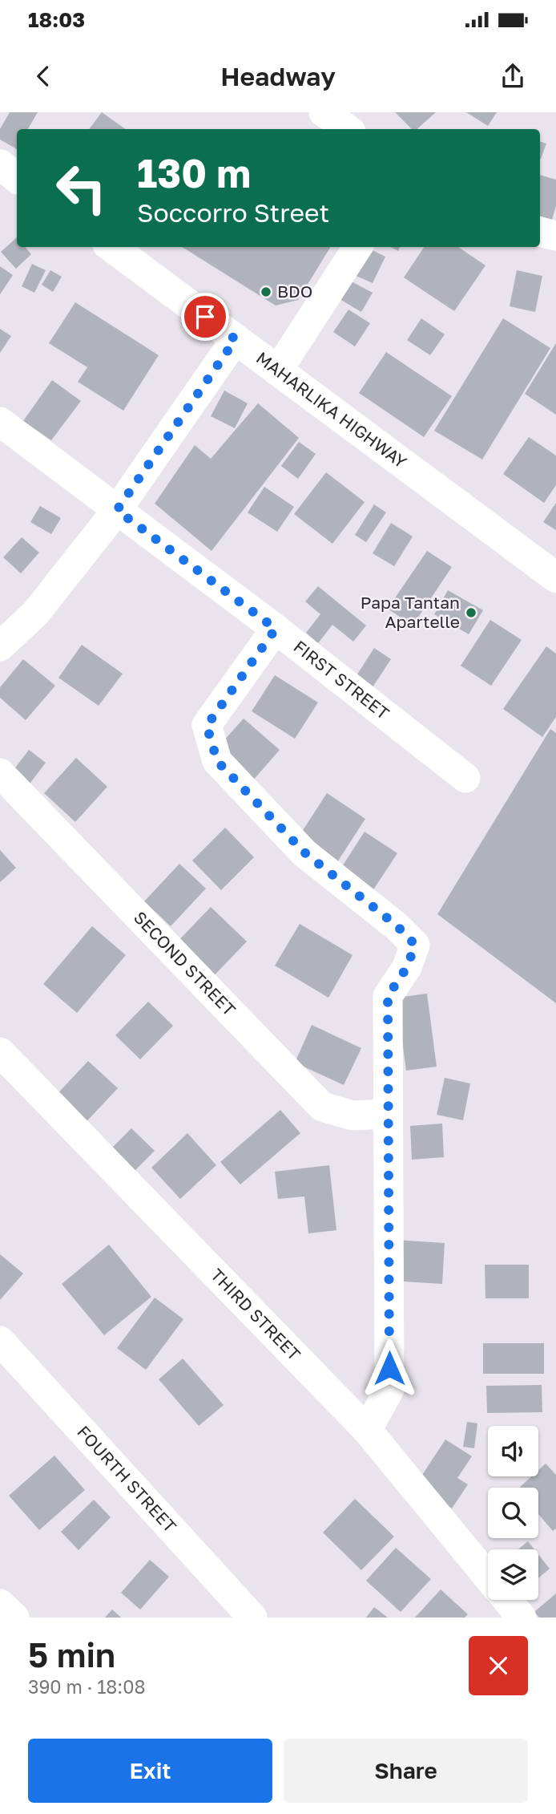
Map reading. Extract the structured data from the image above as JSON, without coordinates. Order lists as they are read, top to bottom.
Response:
{
  "streets": {
    "main road": ["MAHARLIKA HIGHWAY"],
    "street": [
      "FIRST STREET",
      "SECOND STREET",
      "THIRD STREET",
      "FOURTH STREET"
    ]
  },
  "places": ["BDO", "Papa Tantan Apartelle"],
  "page": {
    "status": "18:03",
    "header": "Headway",
    "turn": ["130 m", "Soccorro Street"],
    "heading": ["5 min", "390 m · 18:08"],
    "buttons": ["Exit", "Share"]
  }
}
